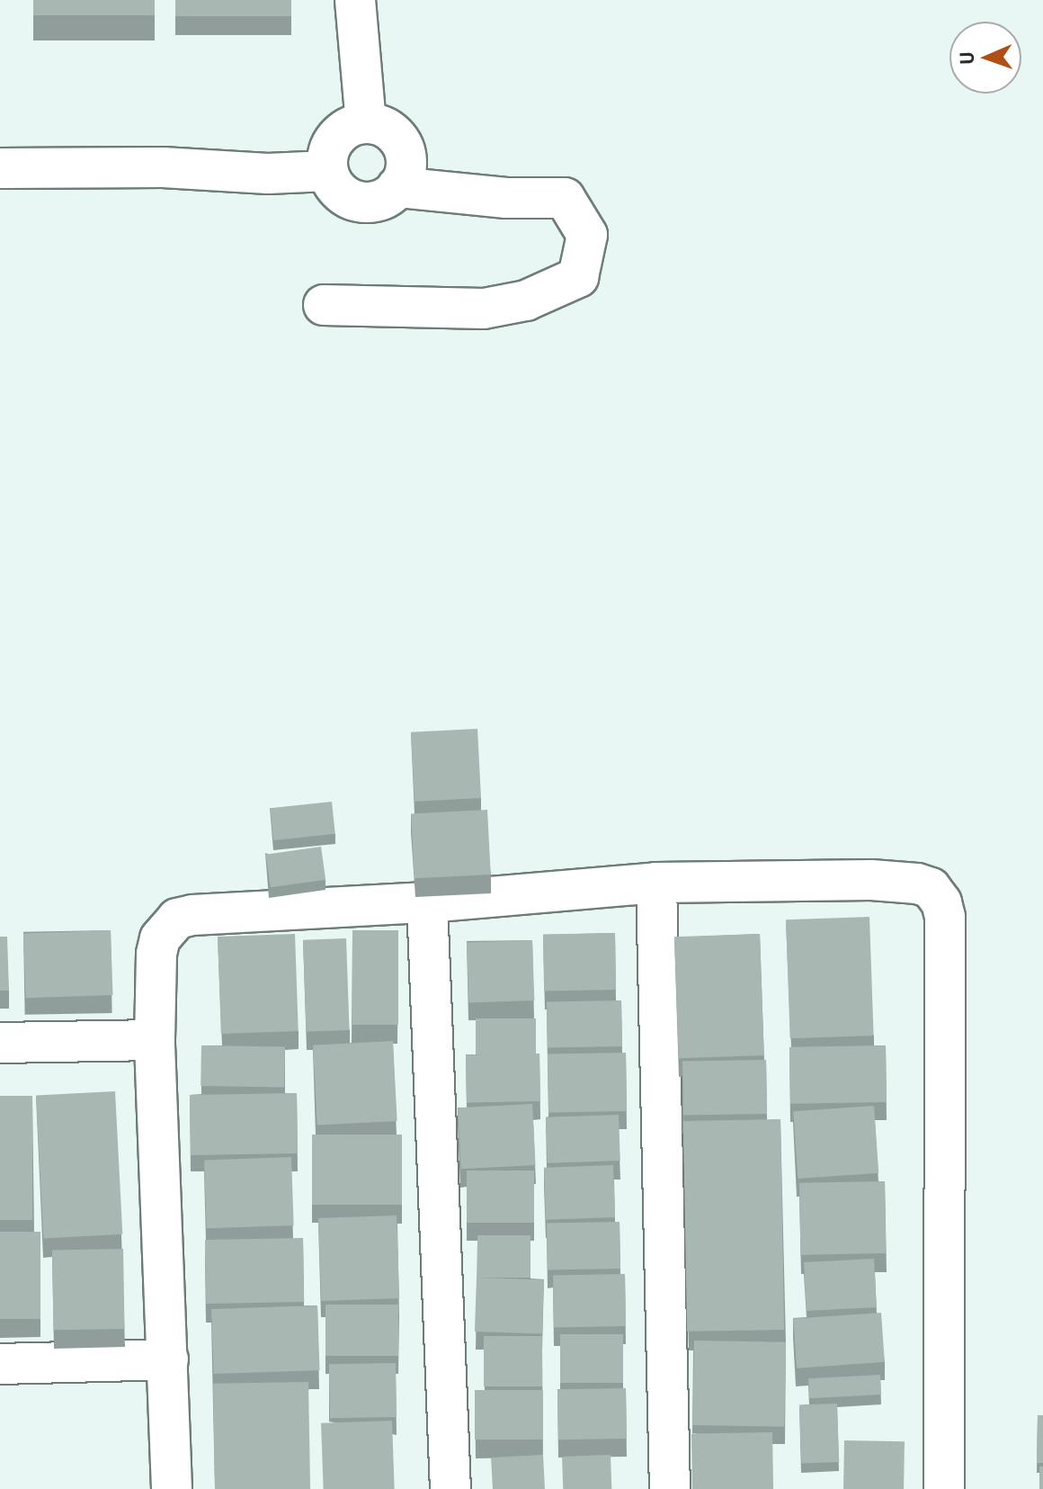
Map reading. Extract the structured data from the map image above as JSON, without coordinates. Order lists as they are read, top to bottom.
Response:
{
  "north": "left"
}
